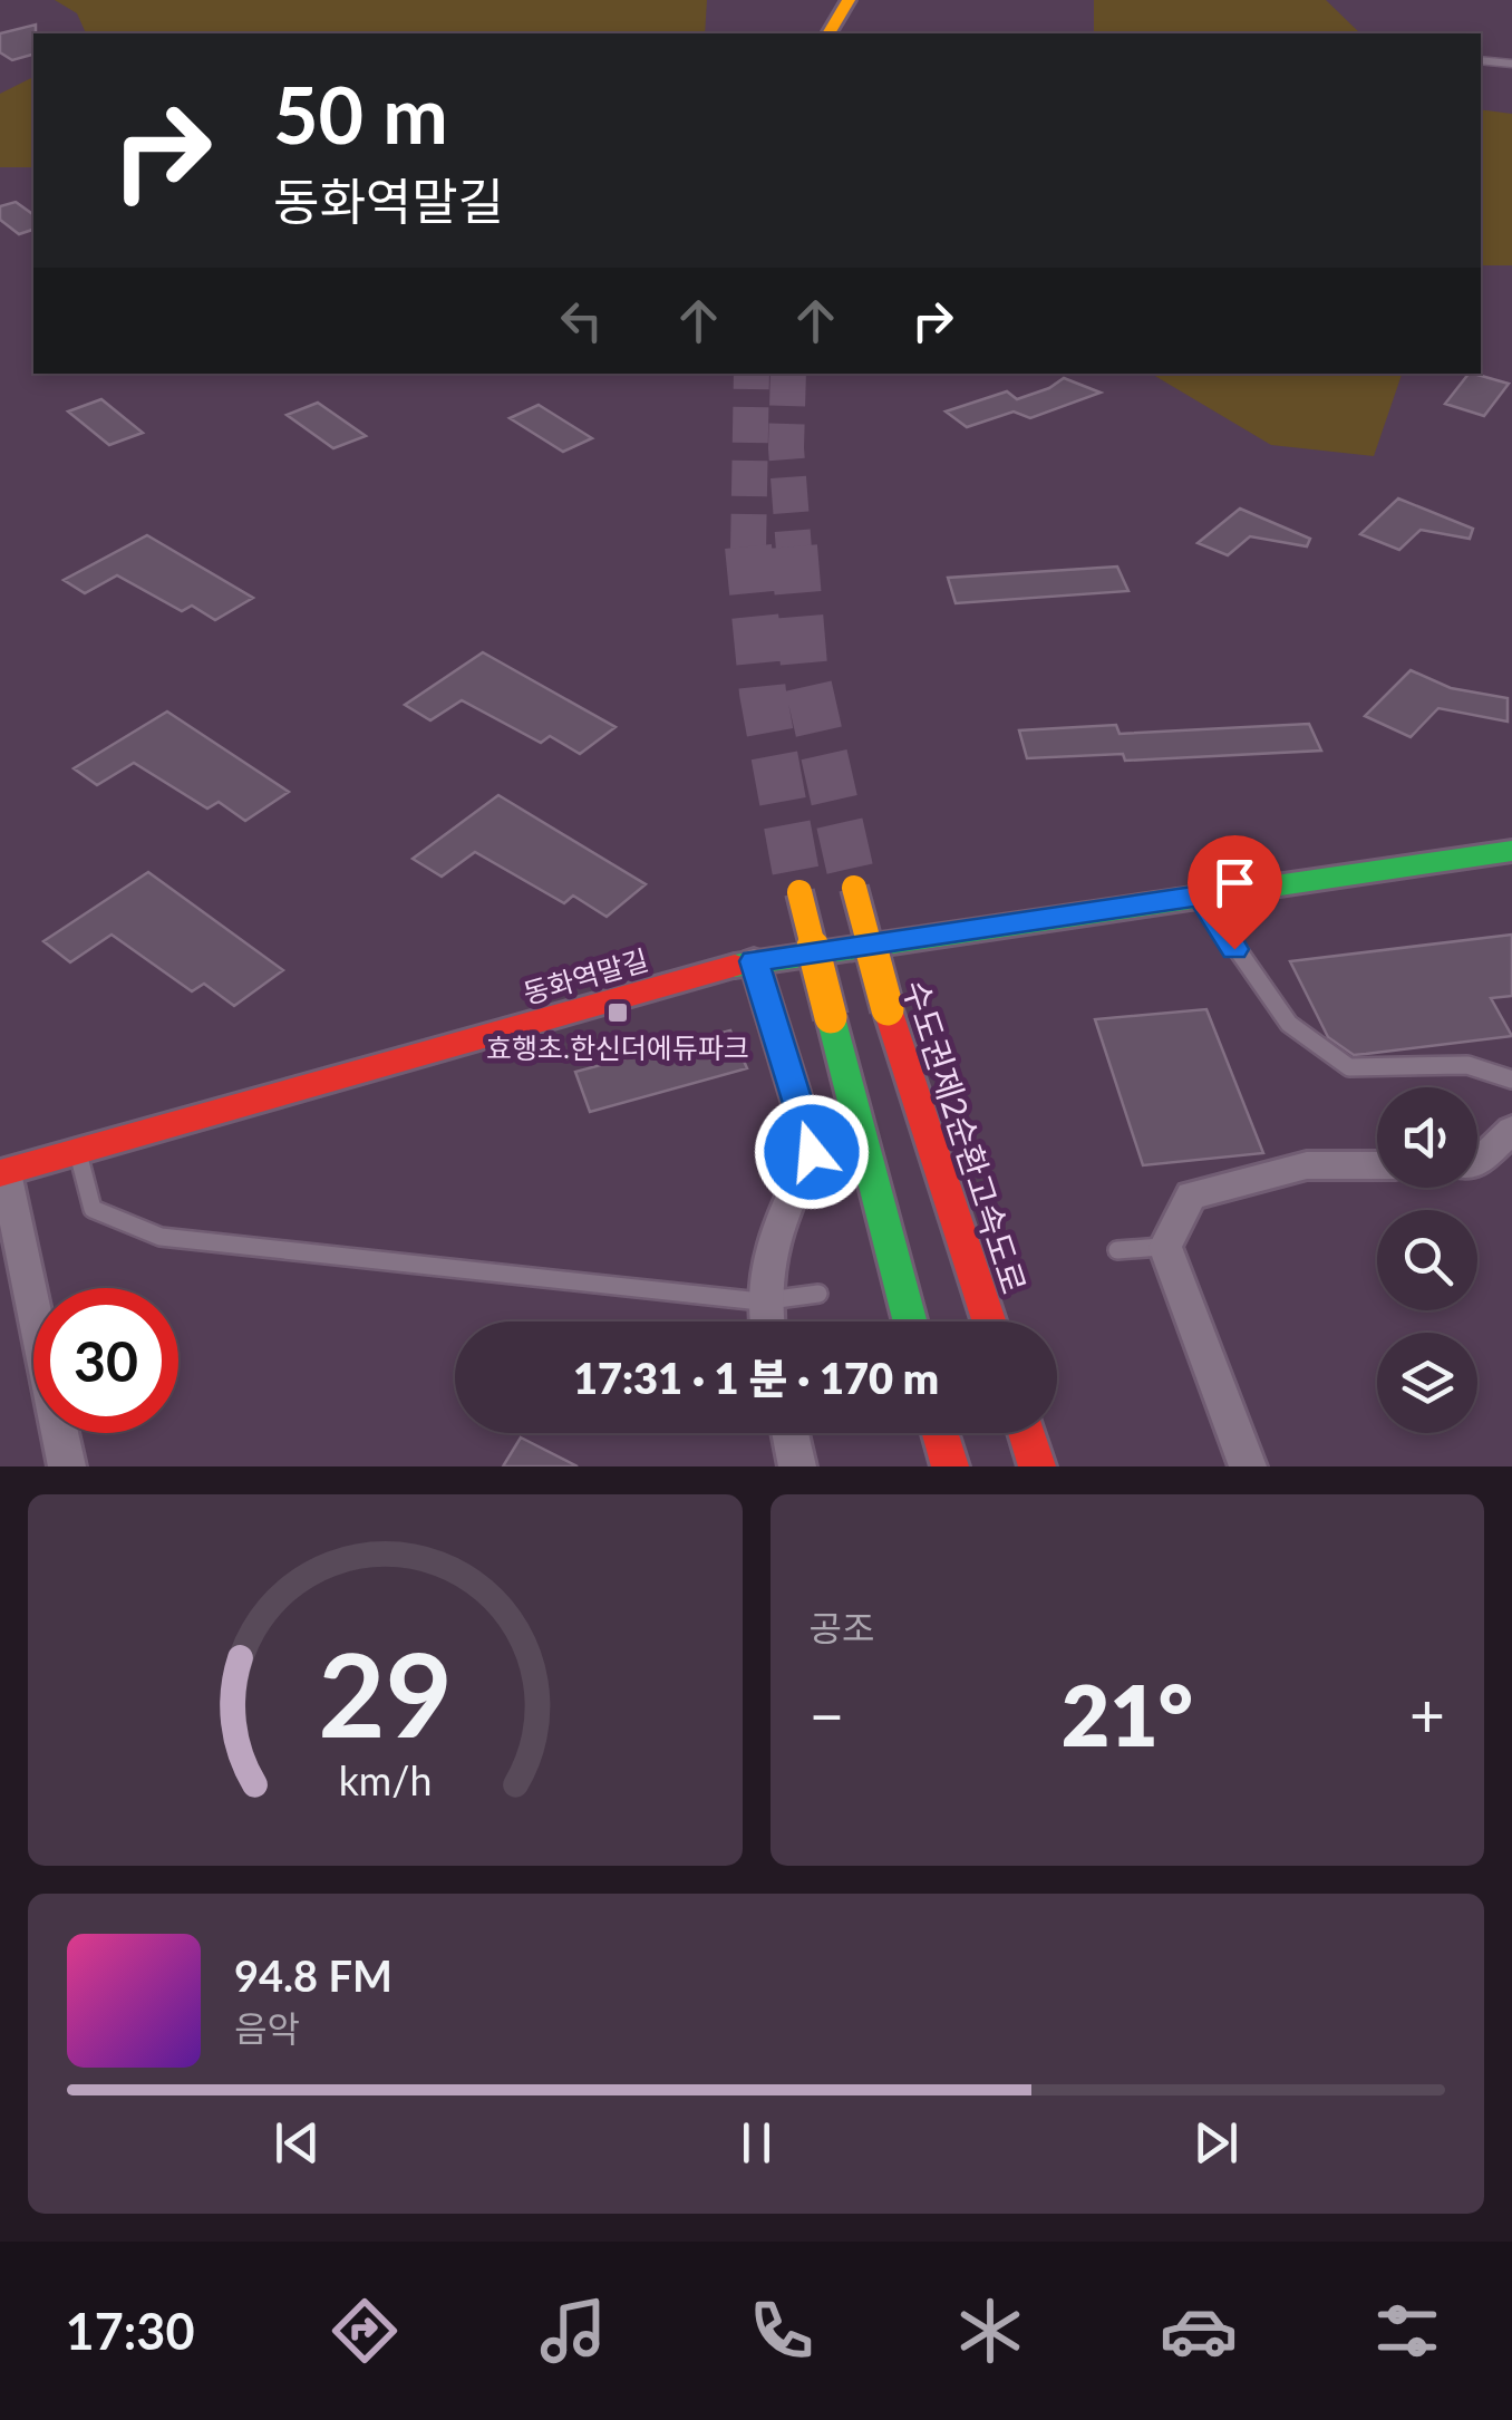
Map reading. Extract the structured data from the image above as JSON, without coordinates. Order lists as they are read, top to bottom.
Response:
{
  "streets": {
    "main road": ["동화역말길", "수도권제2순환고속도로"]
  },
  "places": {
    "transit": ["효행초.한신더에듀파크"]
  },
  "page": {
    "turn": ["50 m", "동화역말길"],
    "limit": "30",
    "trip": "17:31 · 1 분 · 170 m",
    "tile": "공조",
    "heat": ["−", "21°", "+"],
    "song": ["94.8 FM", "음악"],
    "tabs": "17:30",
    "gauge": ["29", "km/h"]
  }
}
